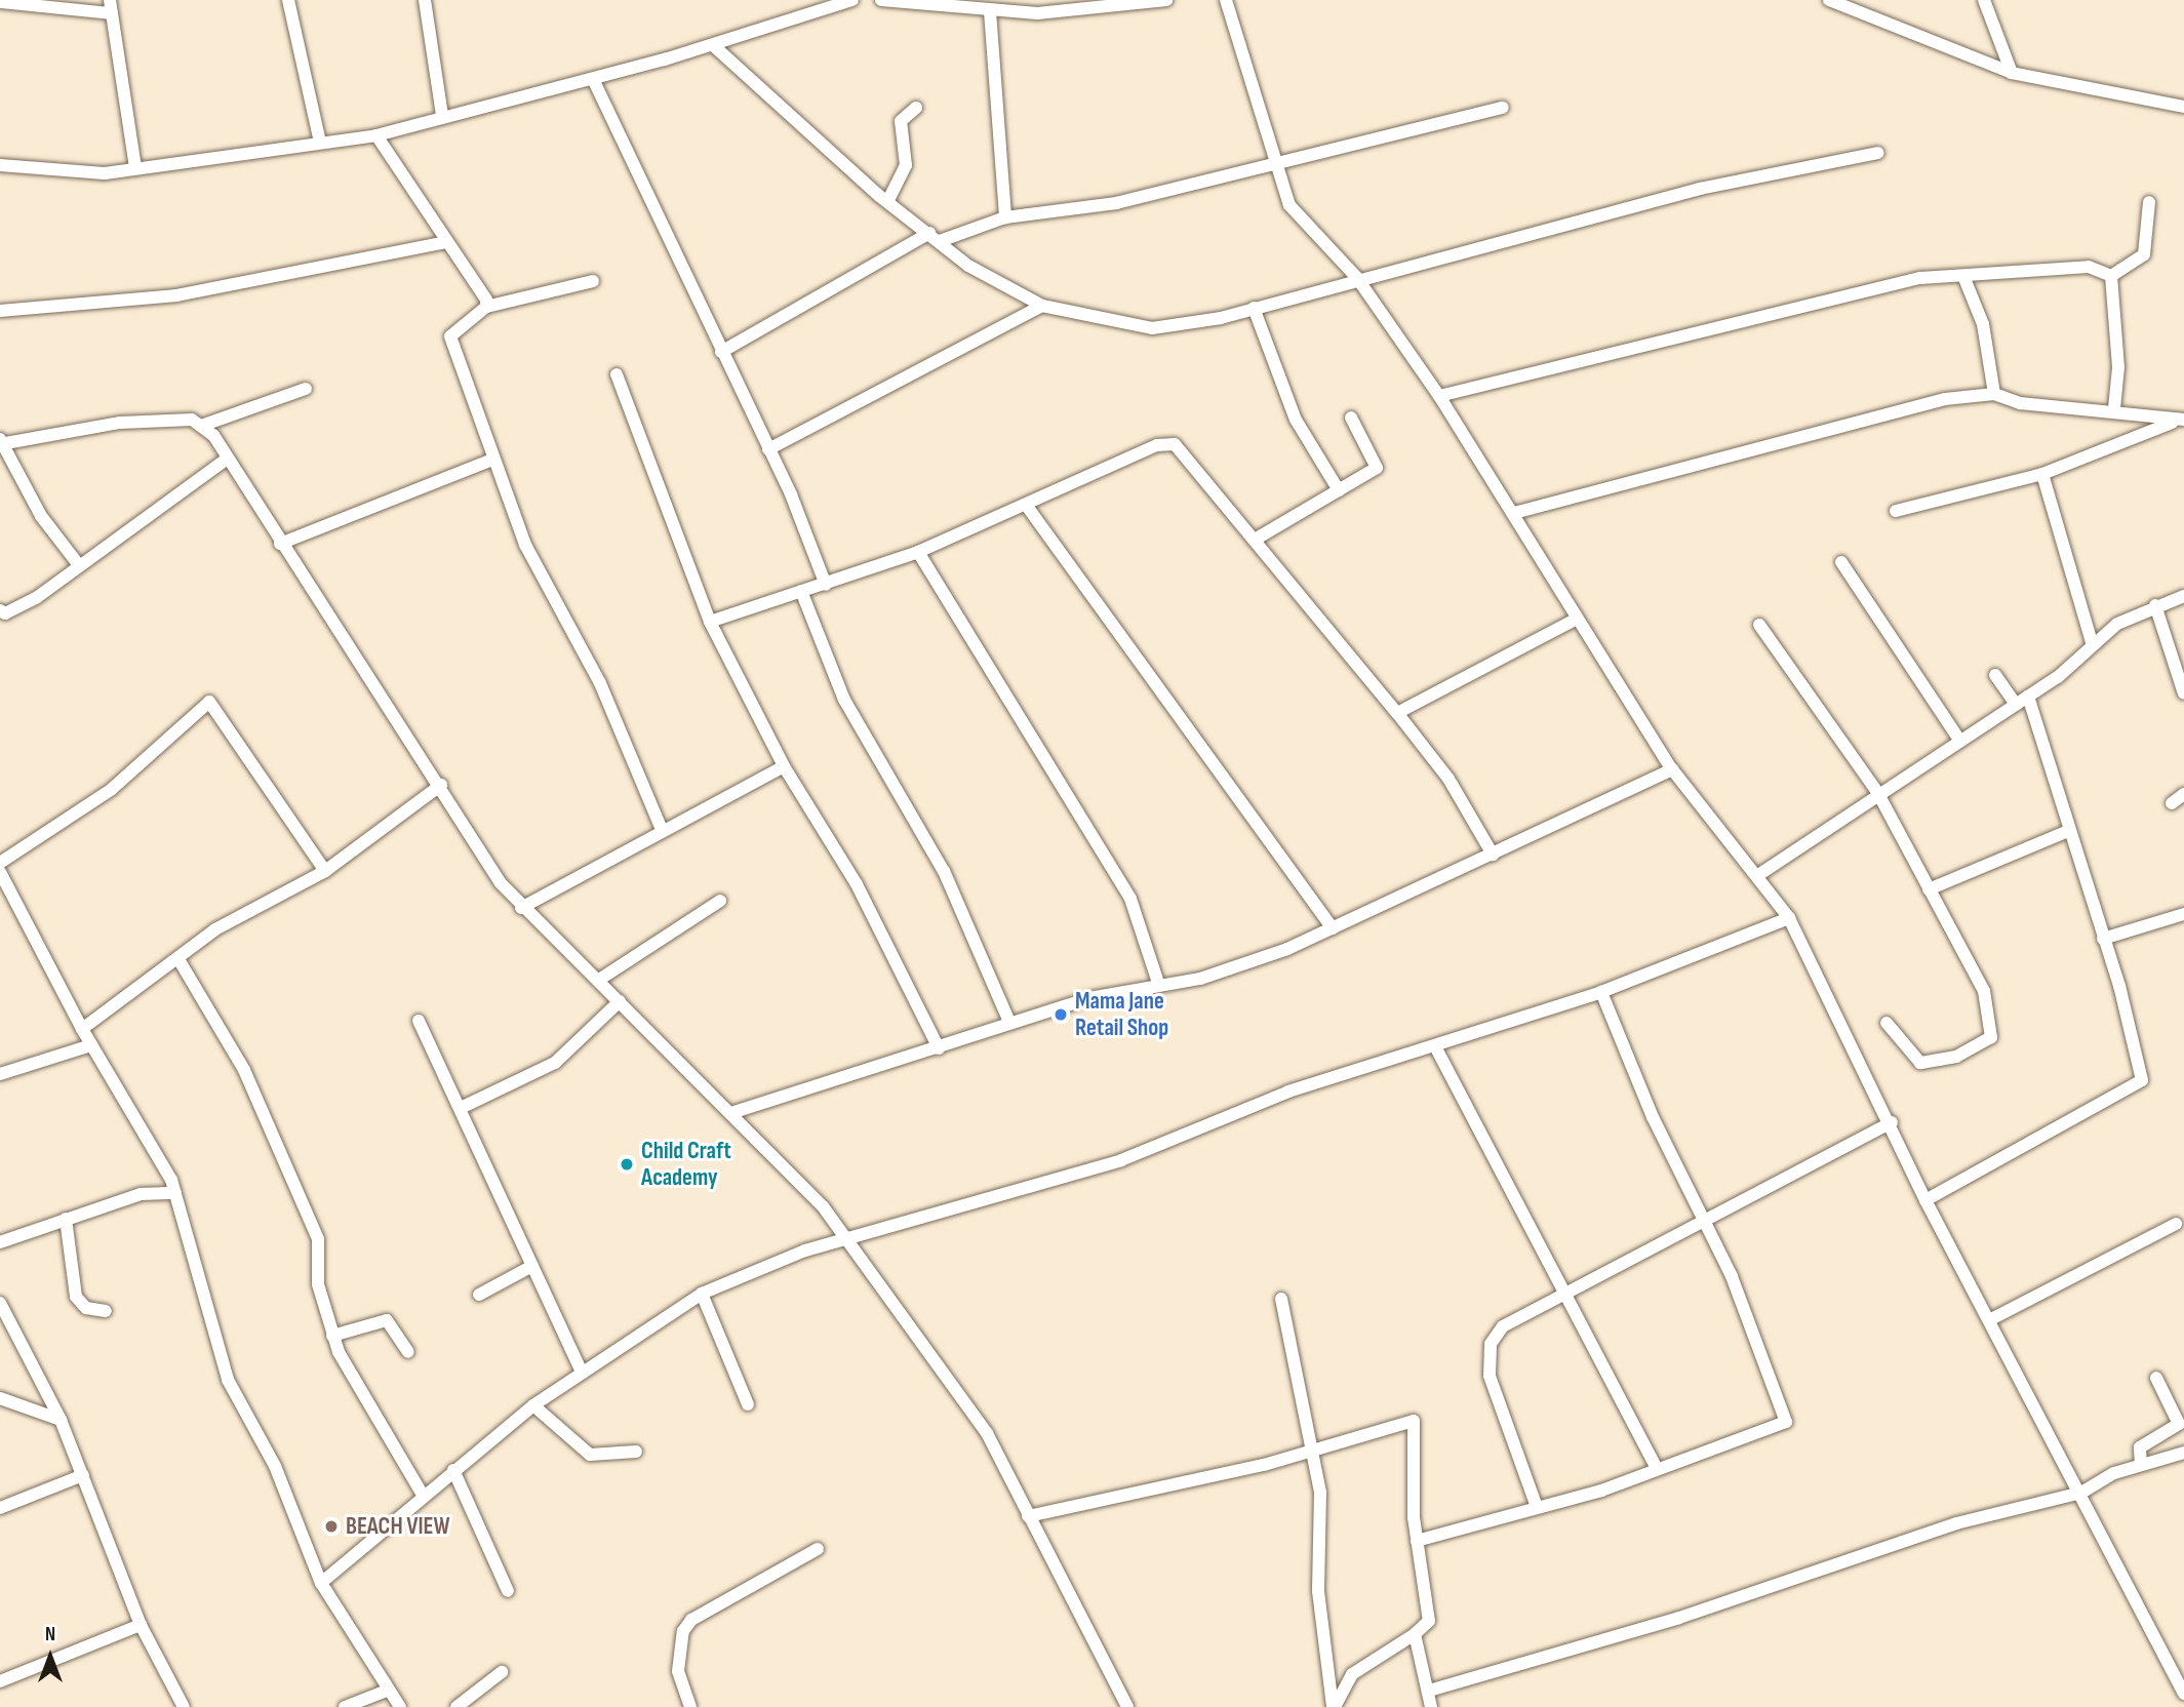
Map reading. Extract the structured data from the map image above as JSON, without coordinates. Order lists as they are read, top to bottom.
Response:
{
  "places": ["Mama Jane Retail Shop", "Child Craft Academy", "BEACH VIEW"],
  "north": "top"
}
